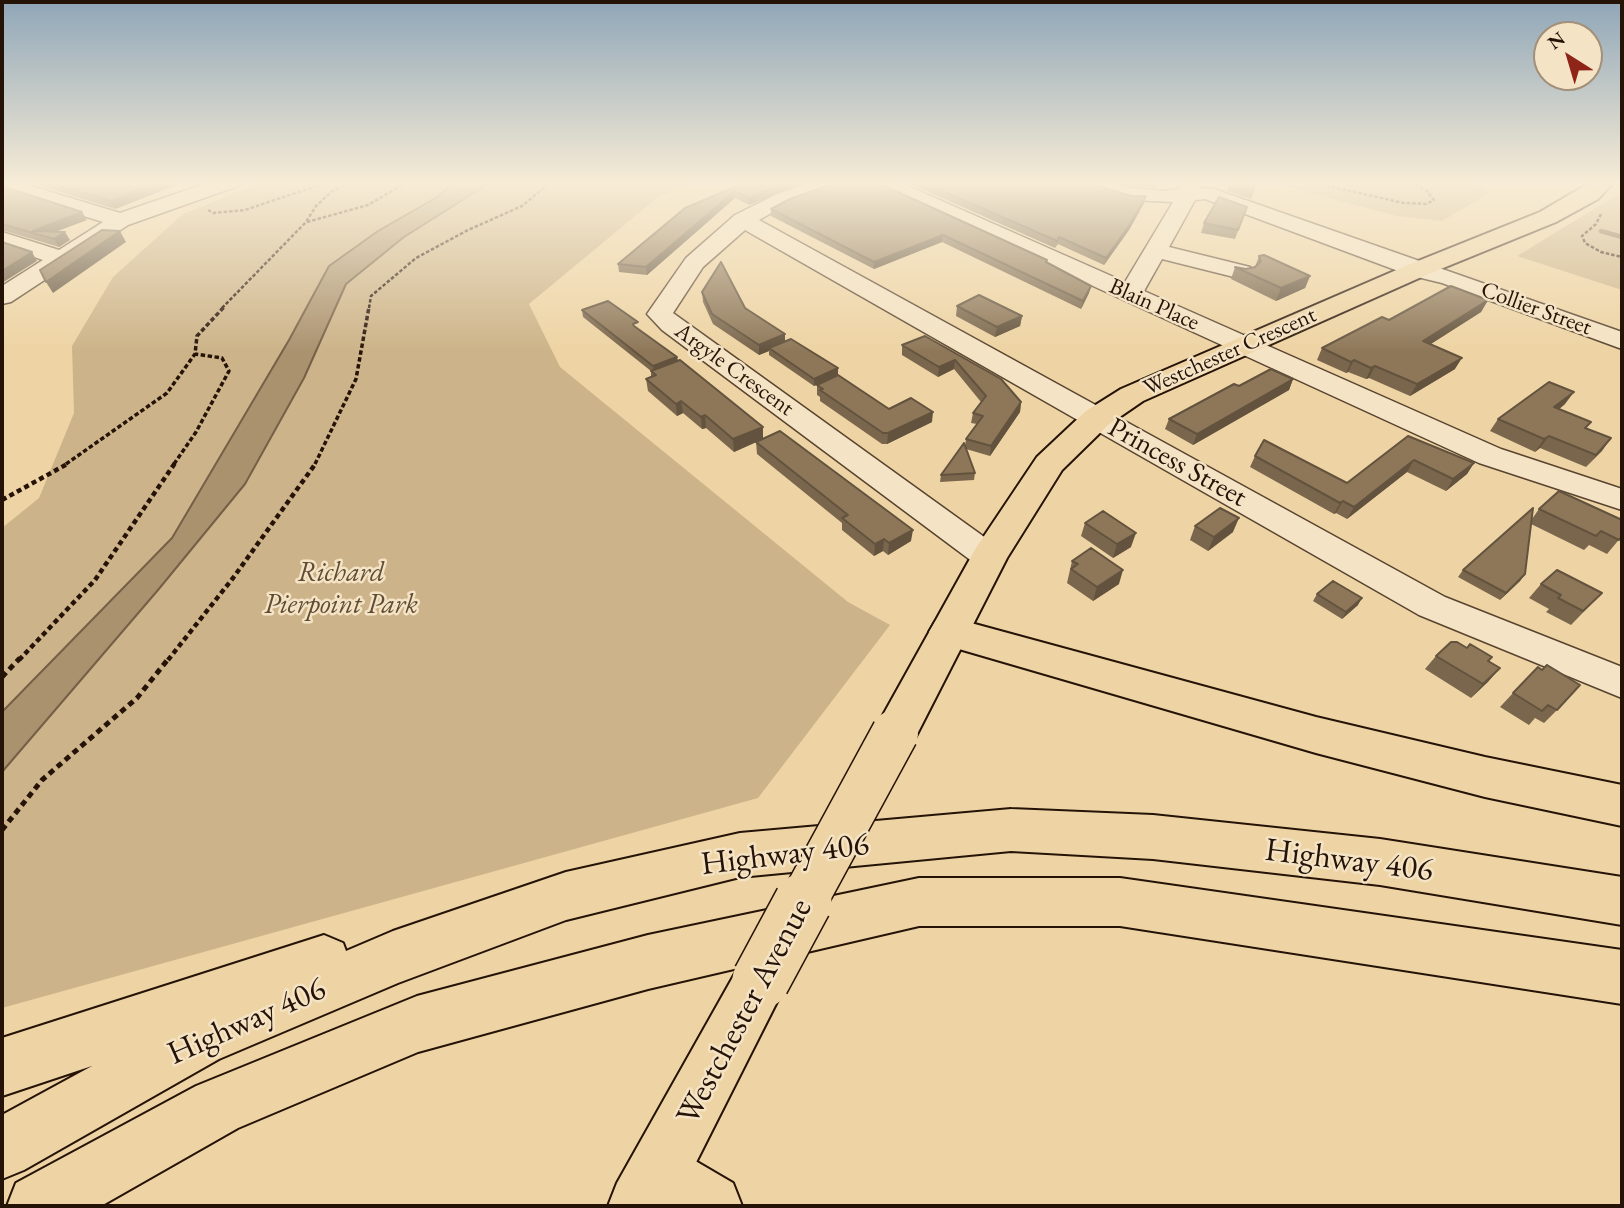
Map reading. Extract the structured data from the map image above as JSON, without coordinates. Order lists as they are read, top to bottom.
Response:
{
  "streets": {
    "main road": ["Westchester Crescent", "Highway 406", "Westchester Avenue"],
    "street": [
      "Blain Place",
      "Collier Street",
      "Argyle Crescent",
      "Princess Street"
    ]
  },
  "crossings": [
    ["Blain Place", "Westchester Crescent"],
    ["Collier Street", "Westchester Crescent"],
    ["Westchester Crescent", "Argyle Crescent"],
    ["Westchester Crescent", "Princess Street"],
    ["Westchester Crescent", "Westchester Avenue"]
  ],
  "parks": ["Richard Pierpoint Park"],
  "north": "top left"
}
